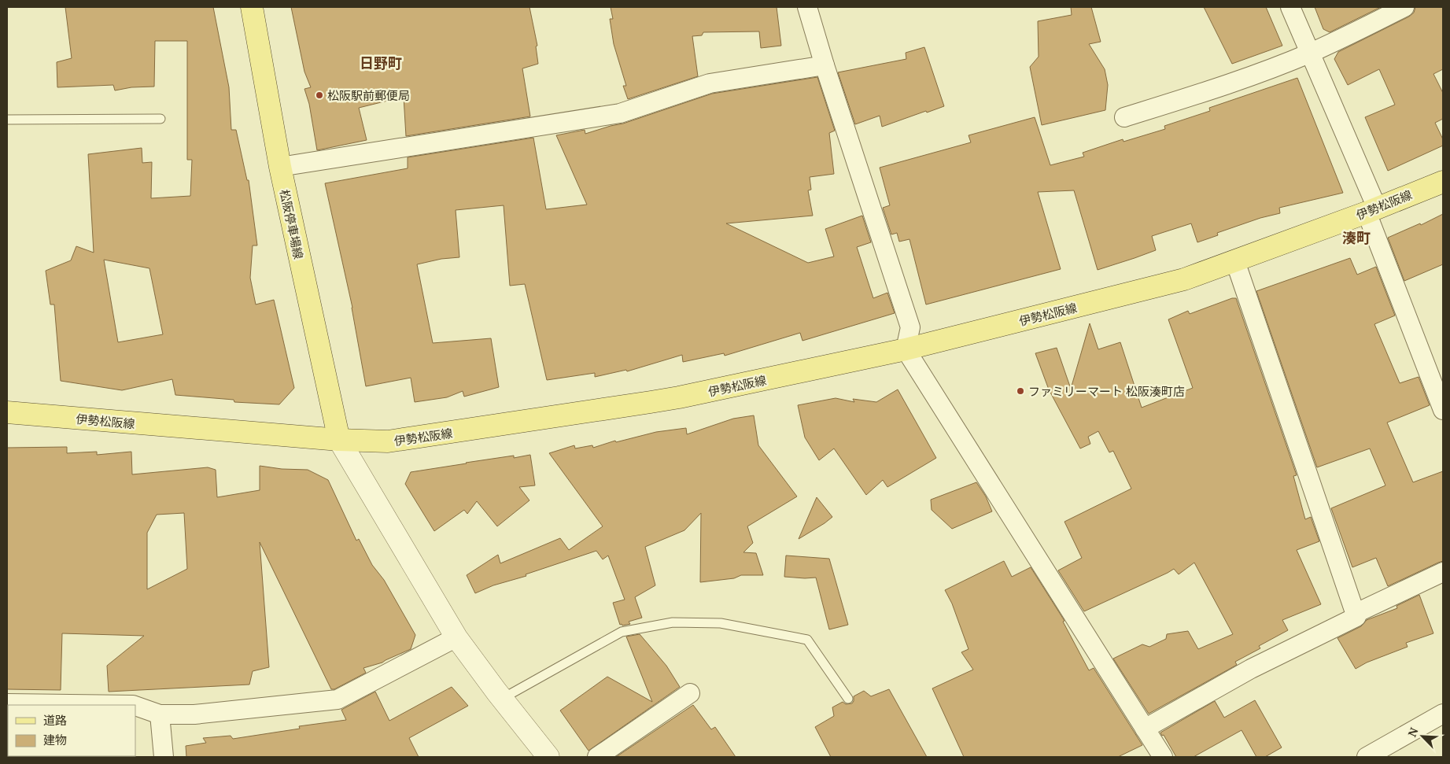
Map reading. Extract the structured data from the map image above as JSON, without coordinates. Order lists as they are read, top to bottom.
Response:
{
  "streets": {
    "main road": ["伊勢松阪線", "松阪停車場線"]
  },
  "crossings": [
    ["伊勢松阪線", "松阪停車場線"]
  ],
  "districts": ["日野町", "湊町"],
  "places": ["松阪駅前郵便局", "ファミリーマート 松阪湊町店"],
  "legend": ["道路", "建物"],
  "north": "top left"
}
